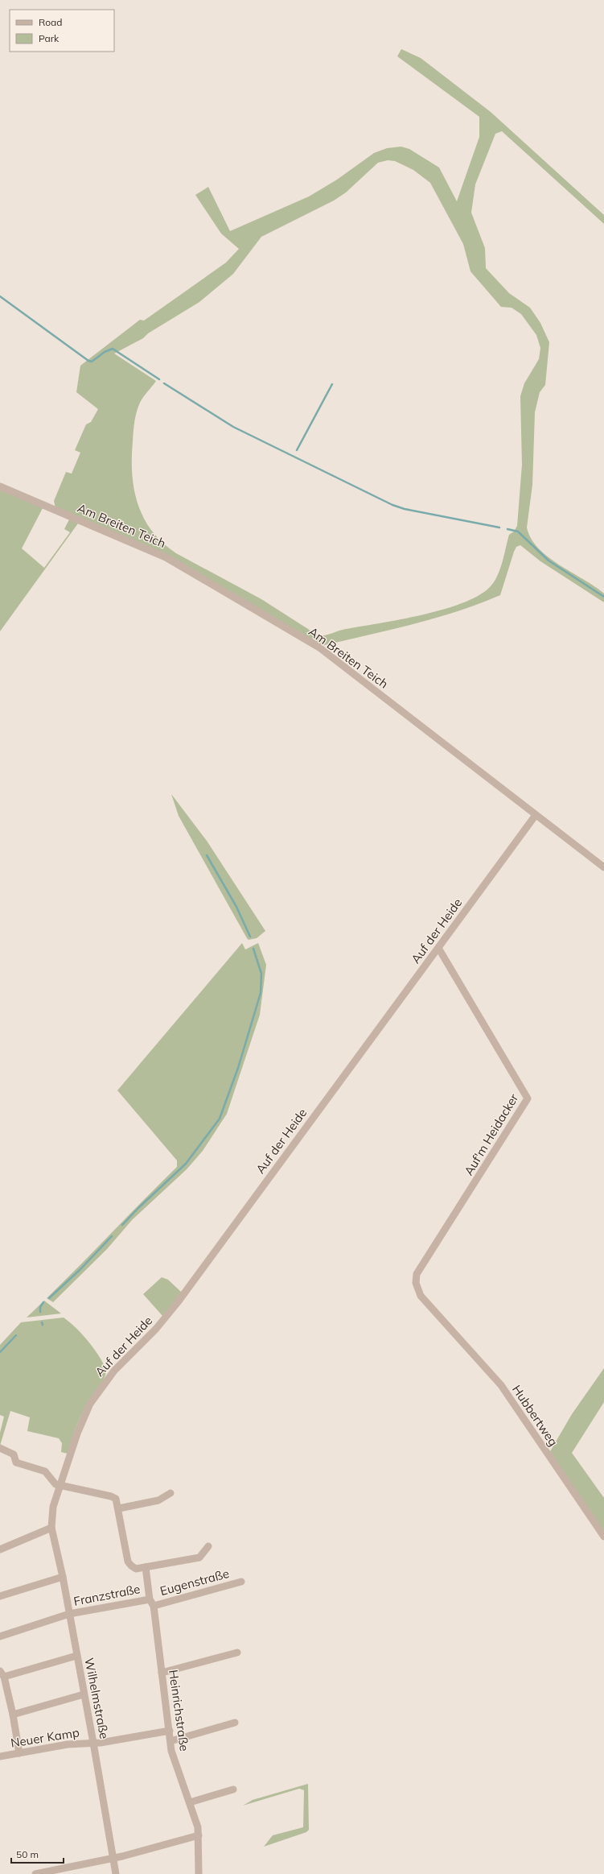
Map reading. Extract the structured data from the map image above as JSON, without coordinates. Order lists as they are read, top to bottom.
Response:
{
  "streets": {
    "street": [
      "Am Breiten Teich",
      "Auf der Heide",
      "Auf'm Heidacker",
      "Hubbertweg",
      "Eugenstraße",
      "Franzstraße",
      "Wilhelmstraße",
      "Heinrichstraße",
      "Neuer Kamp"
    ]
  },
  "crossings": [
    ["Am Breiten Teich", "Auf der Heide"],
    ["Auf der Heide", "Auf'm Heidacker"],
    ["Auf der Heide", "Wilhelmstraße"],
    ["Auf'm Heidacker", "Hubbertweg"],
    ["Eugenstraße", "Franzstraße"],
    ["Eugenstraße", "Heinrichstraße"],
    ["Franzstraße", "Wilhelmstraße"],
    ["Franzstraße", "Heinrichstraße"],
    ["Wilhelmstraße", "Neuer Kamp"],
    ["Heinrichstraße", "Neuer Kamp"]
  ],
  "legend": ["Road", "Park"],
  "scale_bar": "50 m"
}
